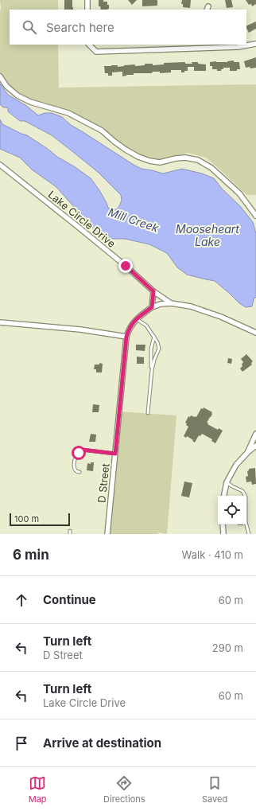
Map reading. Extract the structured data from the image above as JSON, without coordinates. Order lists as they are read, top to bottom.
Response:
{
  "streets": {
    "street": ["Lake Circle Drive", "D Street"]
  },
  "water": ["Mill Creek", "Mooseheart Lake"],
  "scale_bar": "100 m",
  "page": {
    "search": "Search here",
    "scale": "100 m",
    "heading": ["6 min", "Walk · 410 m"],
    "list": [
      ["Continue", "60 m"],
      ["Turn left", "D Street", "290 m"],
      ["Turn left", "Lake Circle Drive", "60 m"],
      "Arrive at destination"
    ],
    "nav": ["Map", "Directions", "Saved"]
  }
}
